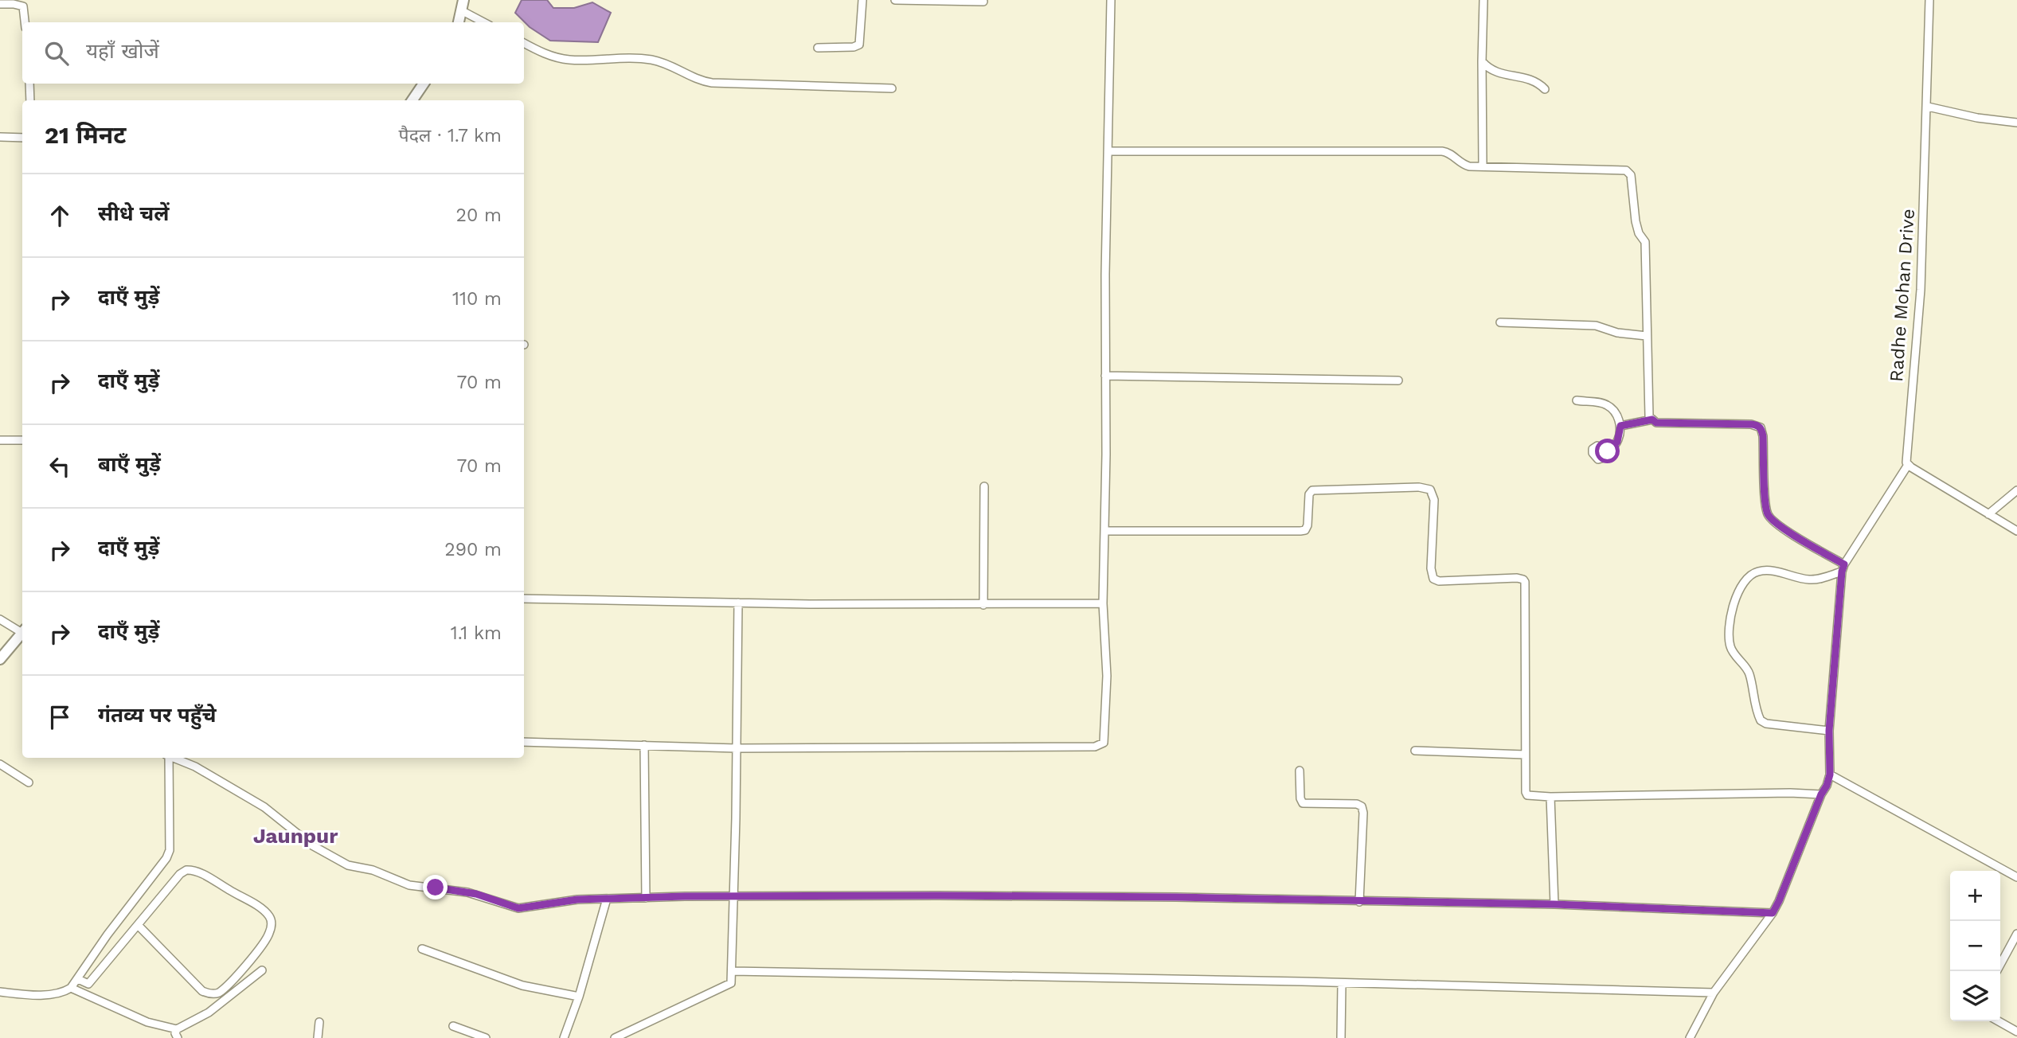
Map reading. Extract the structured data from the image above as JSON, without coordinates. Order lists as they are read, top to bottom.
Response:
{
  "streets": {
    "street": ["Radhe Mohan Drive"]
  },
  "districts": ["Jaunpur"],
  "page": {
    "search": "यहाँ खोजें",
    "heading": ["21 मिनट", "पैदल · 1.7 km"],
    "list": [
      ["सीधे चलें", "20 m"],
      ["दाएँ मुड़ें", "110 m"],
      ["दाएँ मुड़ें", "70 m"],
      ["बाएँ मुड़ें", "70 m"],
      ["दाएँ मुड़ें", "290 m"],
      ["दाएँ मुड़ें", "1.1 km"],
      "गंतव्य पर पहुँचे"
    ],
    "map_buttons": ["+", "−"]
  }
}
